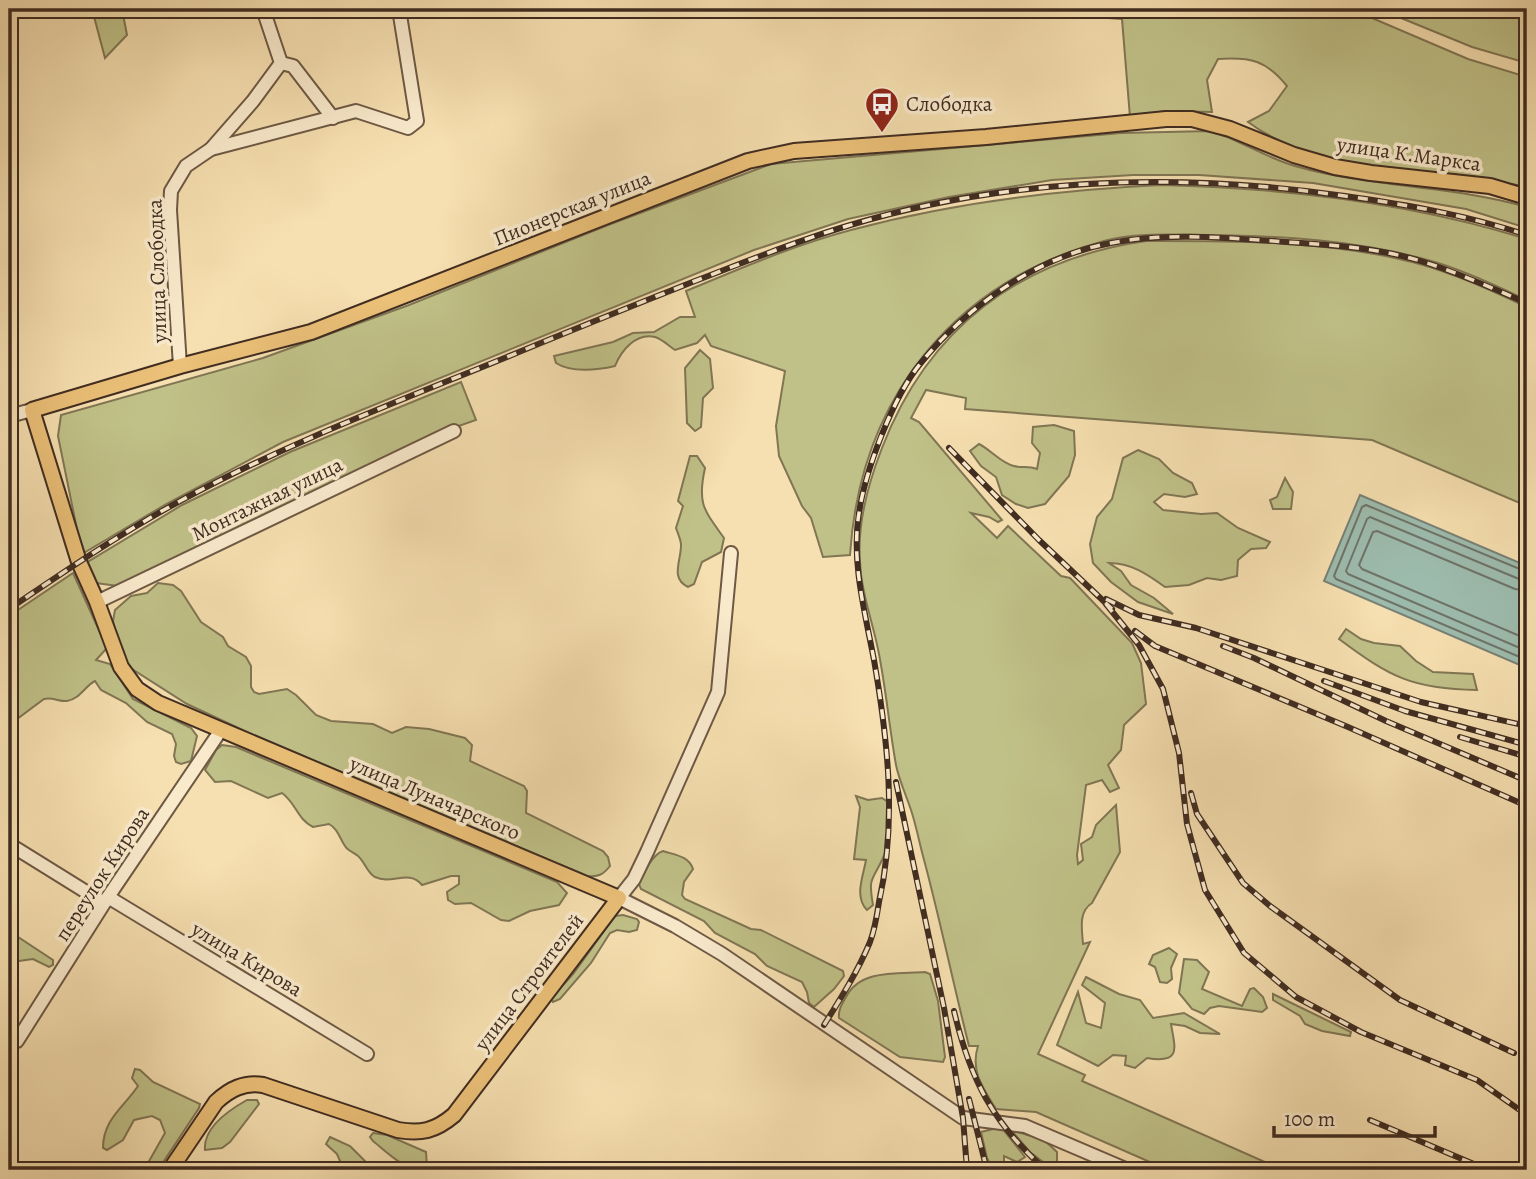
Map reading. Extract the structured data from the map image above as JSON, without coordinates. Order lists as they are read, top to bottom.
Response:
{
  "streets": {
    "main road": [
      "улица К.Маркса",
      "Пионерская улица",
      "улица Луначарского",
      "улица Строителей"
    ],
    "street": [
      "улица Слободка",
      "Монтажная улица",
      "переулок Кирова",
      "улица Кирова"
    ]
  },
  "crossings": [
    ["улица К.Маркса", "Пионерская улица"],
    ["Пионерская улица", "улица Слободка"],
    ["Пионерская улица", "улица Луначарского"],
    ["Монтажная улица", "улица Луначарского"],
    ["улица Луначарского", "переулок Кирова"],
    ["улица Луначарского", "улица Строителей"],
    ["переулок Кирова", "улица Кирова"]
  ],
  "places": {
    "bus stop": ["Слободка"]
  },
  "scale_bar": "100 m"
}
